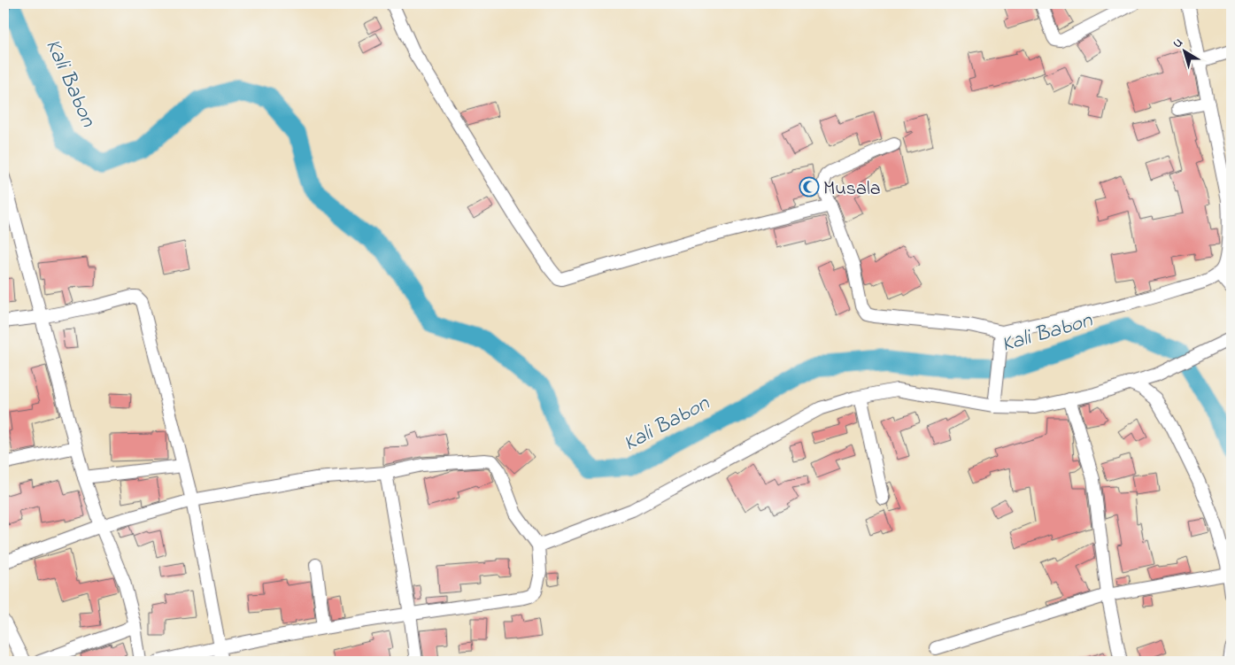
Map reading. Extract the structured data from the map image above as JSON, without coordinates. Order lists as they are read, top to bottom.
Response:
{
  "water": ["Kali Babon"],
  "places": {
    "mosque": ["Musala"]
  },
  "north": "top left"
}
